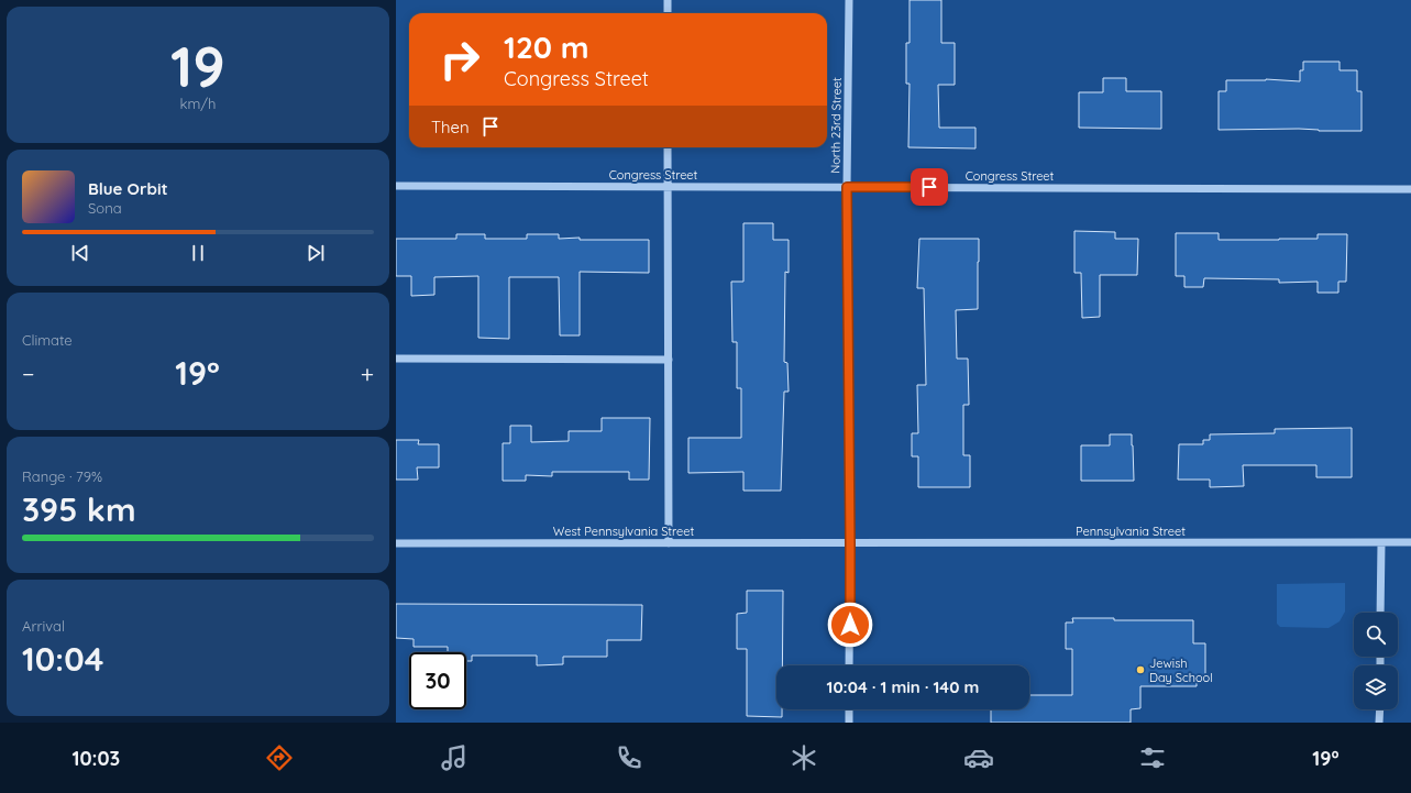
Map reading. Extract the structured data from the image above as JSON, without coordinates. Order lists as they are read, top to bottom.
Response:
{
  "streets": {
    "street": [
      "North 23rd Street",
      "Congress Street",
      "West Pennsylvania Street",
      "Pennsylvania Street"
    ]
  },
  "crossings": [
    ["North 23rd Street", "Congress Street"],
    ["North 23rd Street", "West Pennsylvania Street"],
    ["North 23rd Street", "Pennsylvania Street"],
    ["West Pennsylvania Street", "Pennsylvania Street"]
  ],
  "places": ["Jewish Day School"],
  "page": {
    "tile": [
      ["19", "km/h"],
      "Climate",
      ["Range · 79%", "395 km"],
      ["Arrival", "10:04"]
    ],
    "turn": ["120 m", "Congress Street"],
    "then": "Then",
    "song": ["Blue Orbit", "Sona"],
    "heat": ["−", "19°", "+"],
    "limit": "30",
    "trip": "10:04 · 1 min · 140 m",
    "tabs": ["10:03", "19°"]
  }
}
